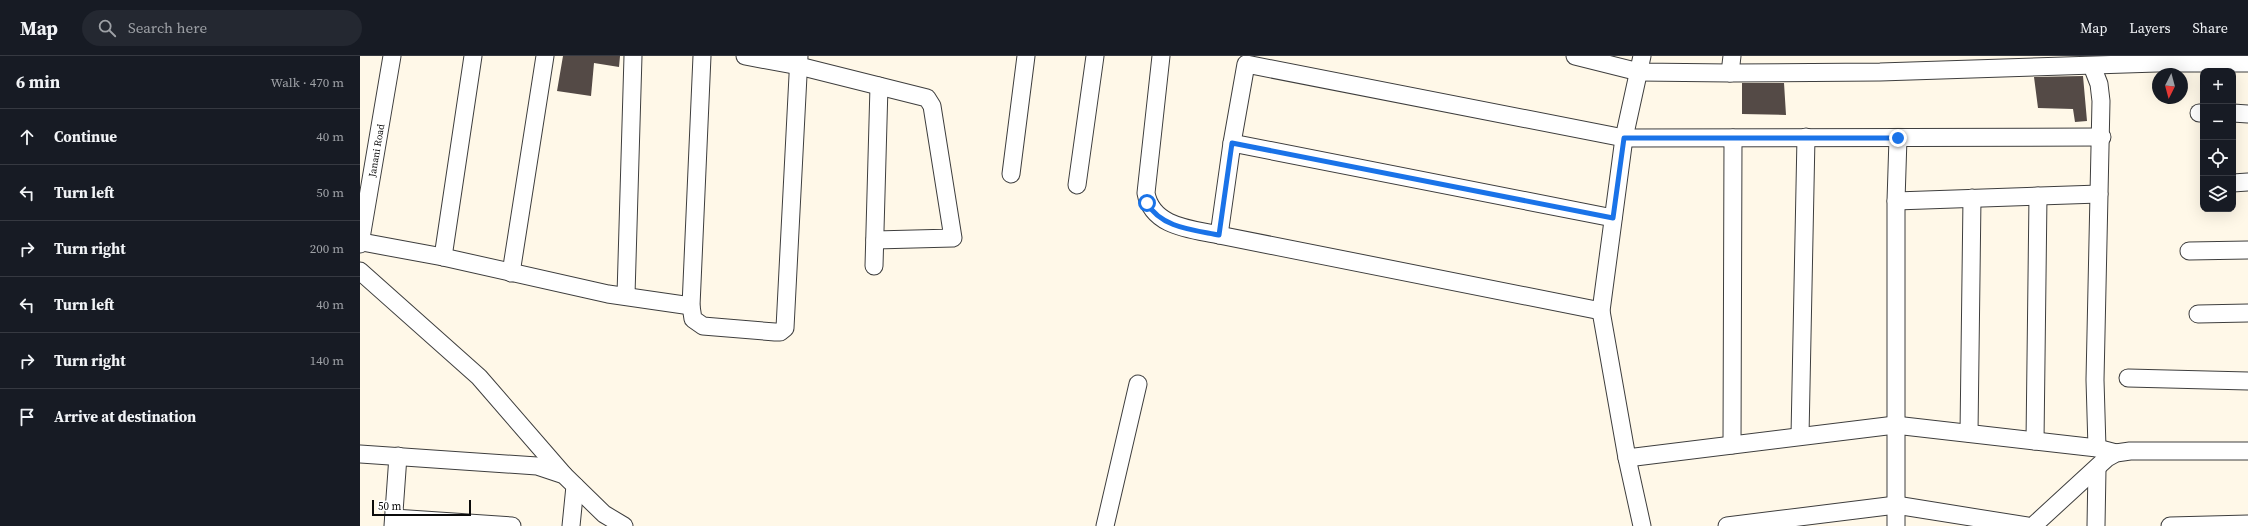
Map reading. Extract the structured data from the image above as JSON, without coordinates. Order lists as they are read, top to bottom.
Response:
{
  "streets": {
    "street": ["Janani Road"]
  },
  "scale_bar": "50 m",
  "north": "bottom",
  "page": {
    "header": "Map",
    "search": "Search here",
    "nav": ["Map", "Layers", "Share"],
    "heading": ["6 min", "Walk · 470 m"],
    "map_buttons": ["+", "−"],
    "list": [
      ["Continue", "40 m"],
      ["Turn left", "50 m"],
      ["Turn right", "200 m"],
      ["Turn left", "40 m"],
      ["Turn right", "140 m"],
      "Arrive at destination"
    ],
    "scale": "50 m"
  }
}
